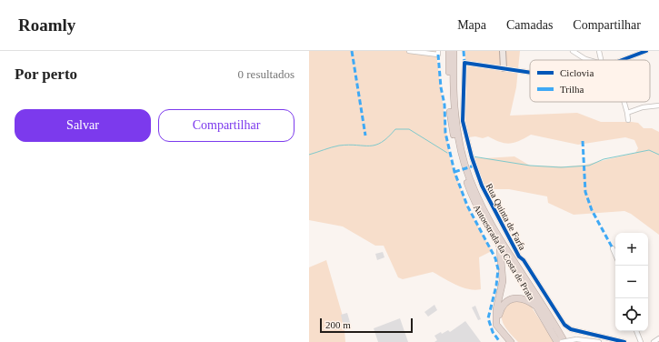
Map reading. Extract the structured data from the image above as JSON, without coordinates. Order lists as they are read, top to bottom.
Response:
{
  "streets": {
    "highway": ["Autoestrada da Costa de Prata"],
    "street": ["Rua Quinta de Farfa"]
  },
  "legend": ["Ciclovia", "Trilha"],
  "scale_bar": "200 m",
  "page": {
    "header": "Roamly",
    "nav": ["Mapa", "Camadas", "Compartilhar"],
    "heading": ["Por perto", "0 resultados"],
    "buttons": ["Salvar", "Compartilhar"],
    "map_buttons": ["+", "−"],
    "scale": "200 m"
  }
}
